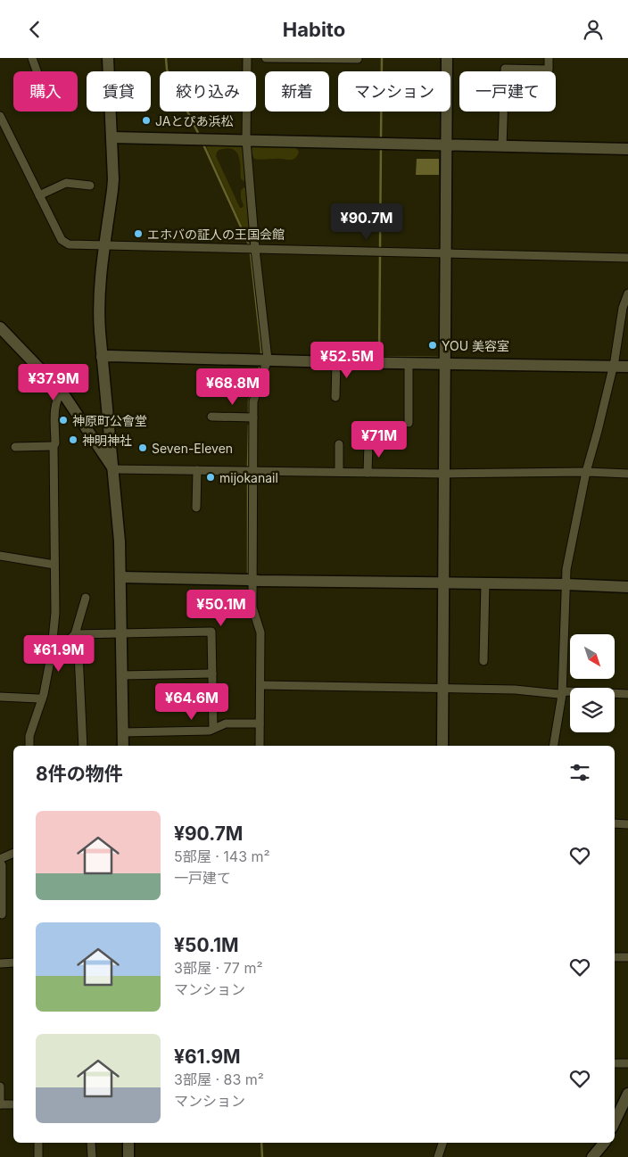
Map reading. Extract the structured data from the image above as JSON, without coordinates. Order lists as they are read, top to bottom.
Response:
{
  "places": [
    "JAとぴあ浜松",
    "エホバの証人の王国会館",
    "YOU 美容室",
    "神原町公會堂",
    "神明神社",
    "Seven-Eleven",
    "mijokanail"
  ],
  "north": "bottom right",
  "page": {
    "header": "Habito",
    "chip": [
      "購入",
      "賃貸",
      "絞り込み",
      "新着",
      "マンション",
      "一戸建て"
    ],
    "price": [
      "¥90.7M",
      "¥52.5M",
      "¥37.9M",
      "¥68.8M",
      "¥71M",
      "¥50.1M",
      "¥61.9M",
      "¥64.6M"
    ],
    "heading": "8件の物件",
    "list": [
      {
        "name": "¥90.7M",
        "note": "5部屋 · 143 m² · 一戸建て"
      },
      {
        "name": "¥50.1M",
        "note": "3部屋 · 77 m² · マンション"
      },
      {
        "name": "¥61.9M",
        "note": "3部屋 · 83 m² · マンション"
      }
    ]
  }
}
